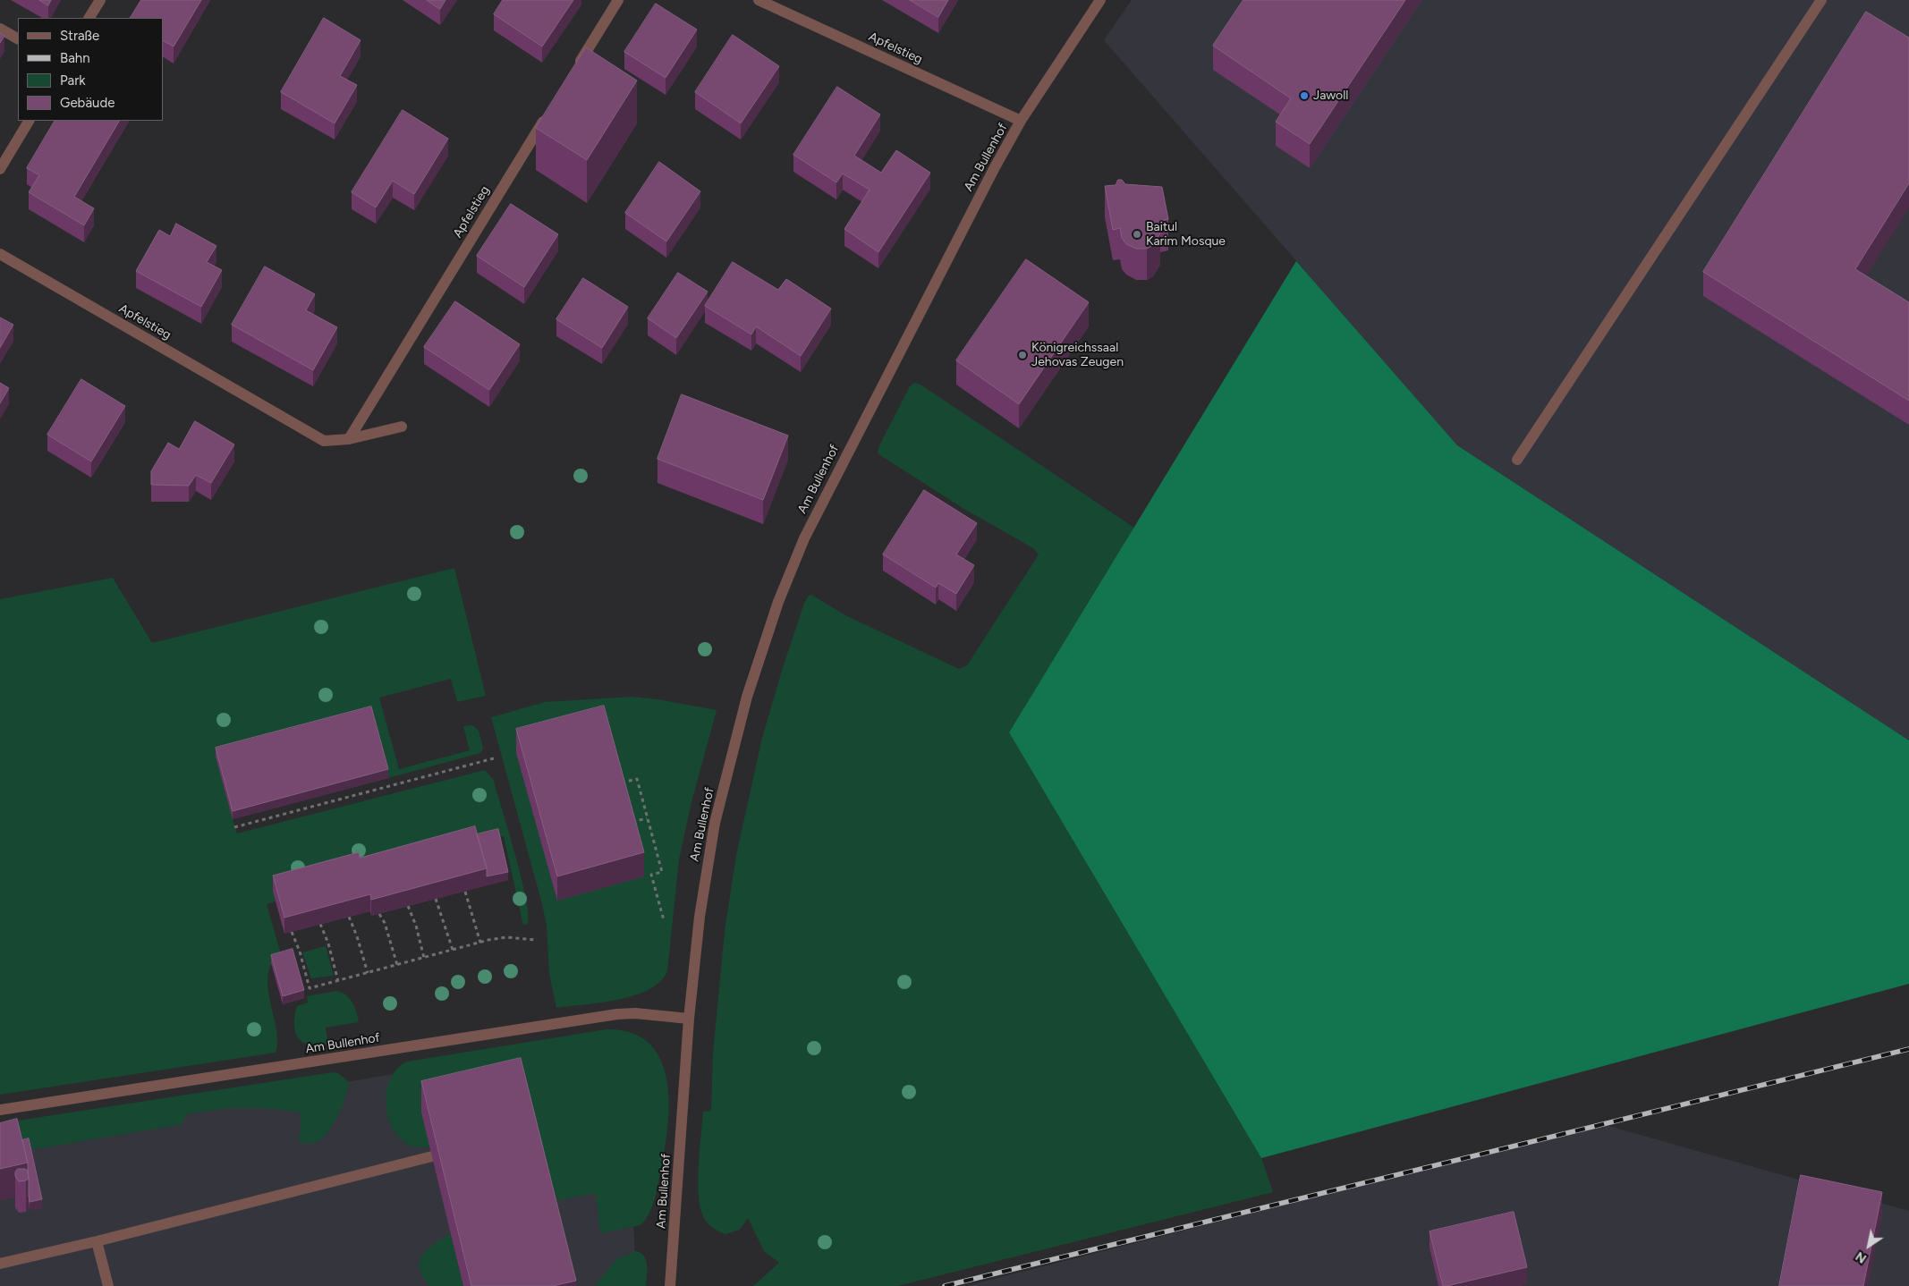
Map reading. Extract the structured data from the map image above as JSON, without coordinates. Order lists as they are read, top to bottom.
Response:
{
  "streets": {
    "street": ["Apfelstieg", "Am Bullenhof"]
  },
  "crossings": [
    ["Apfelstieg", "Am Bullenhof"]
  ],
  "places": ["Jawoll", "Baitul Karim Mosque", "Königreichssaal Jehovas Zeugen"],
  "legend": [
    "Straße",
    "Bahn",
    "Park",
    "Gebäude"
  ],
  "north": "bottom left"
}
